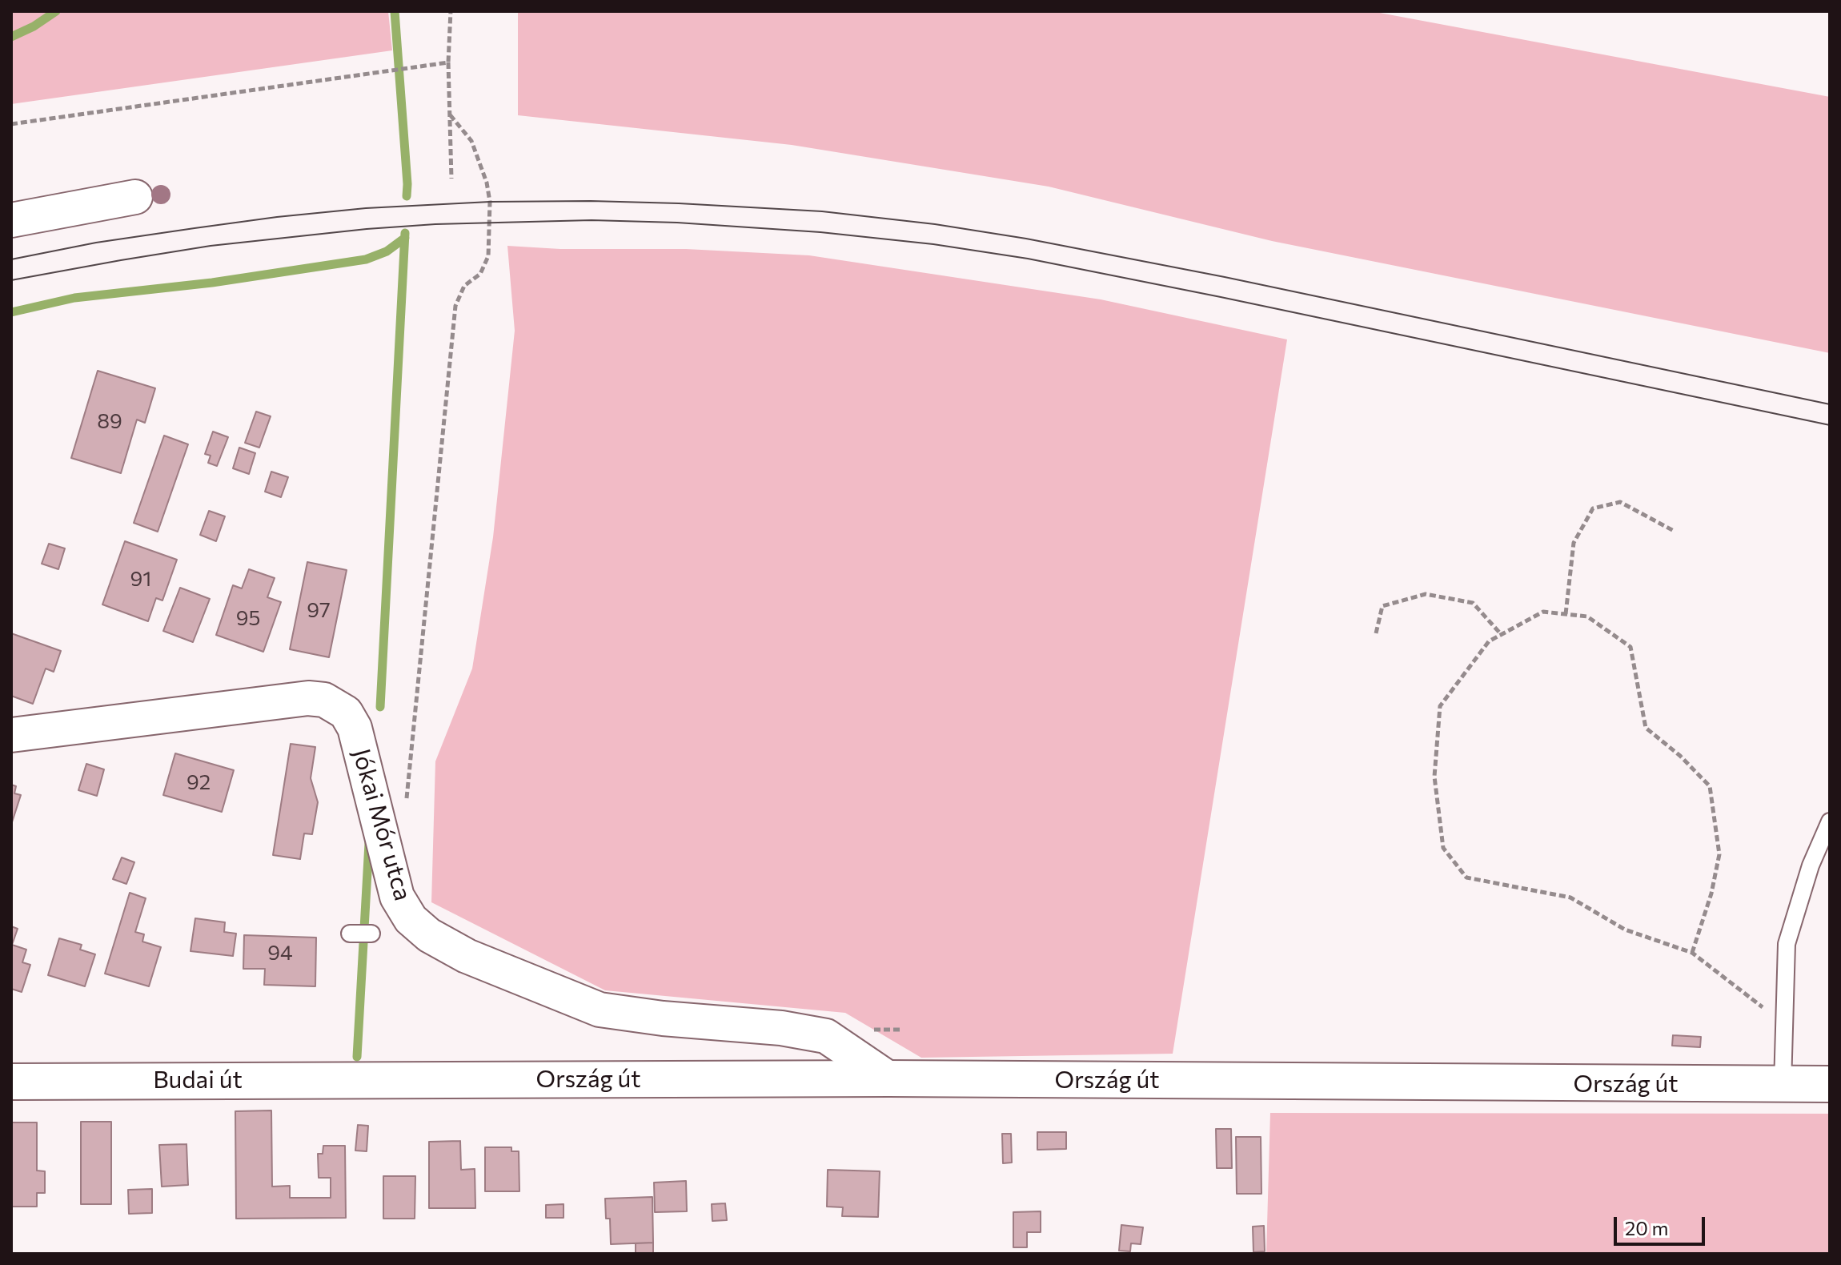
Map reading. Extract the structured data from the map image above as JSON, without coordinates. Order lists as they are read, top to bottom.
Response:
{
  "streets": {
    "main road": ["Ország út", "Budai út"],
    "street": ["Jókai Mór utca"]
  },
  "crossings": [
    ["Jókai Mór utca", "Ország út"],
    ["Ország út", "Budai út"]
  ],
  "house_numbers": [
    "89",
    "91",
    "97",
    "95",
    "92",
    "94"
  ],
  "scale_bar": "20 m"
}
